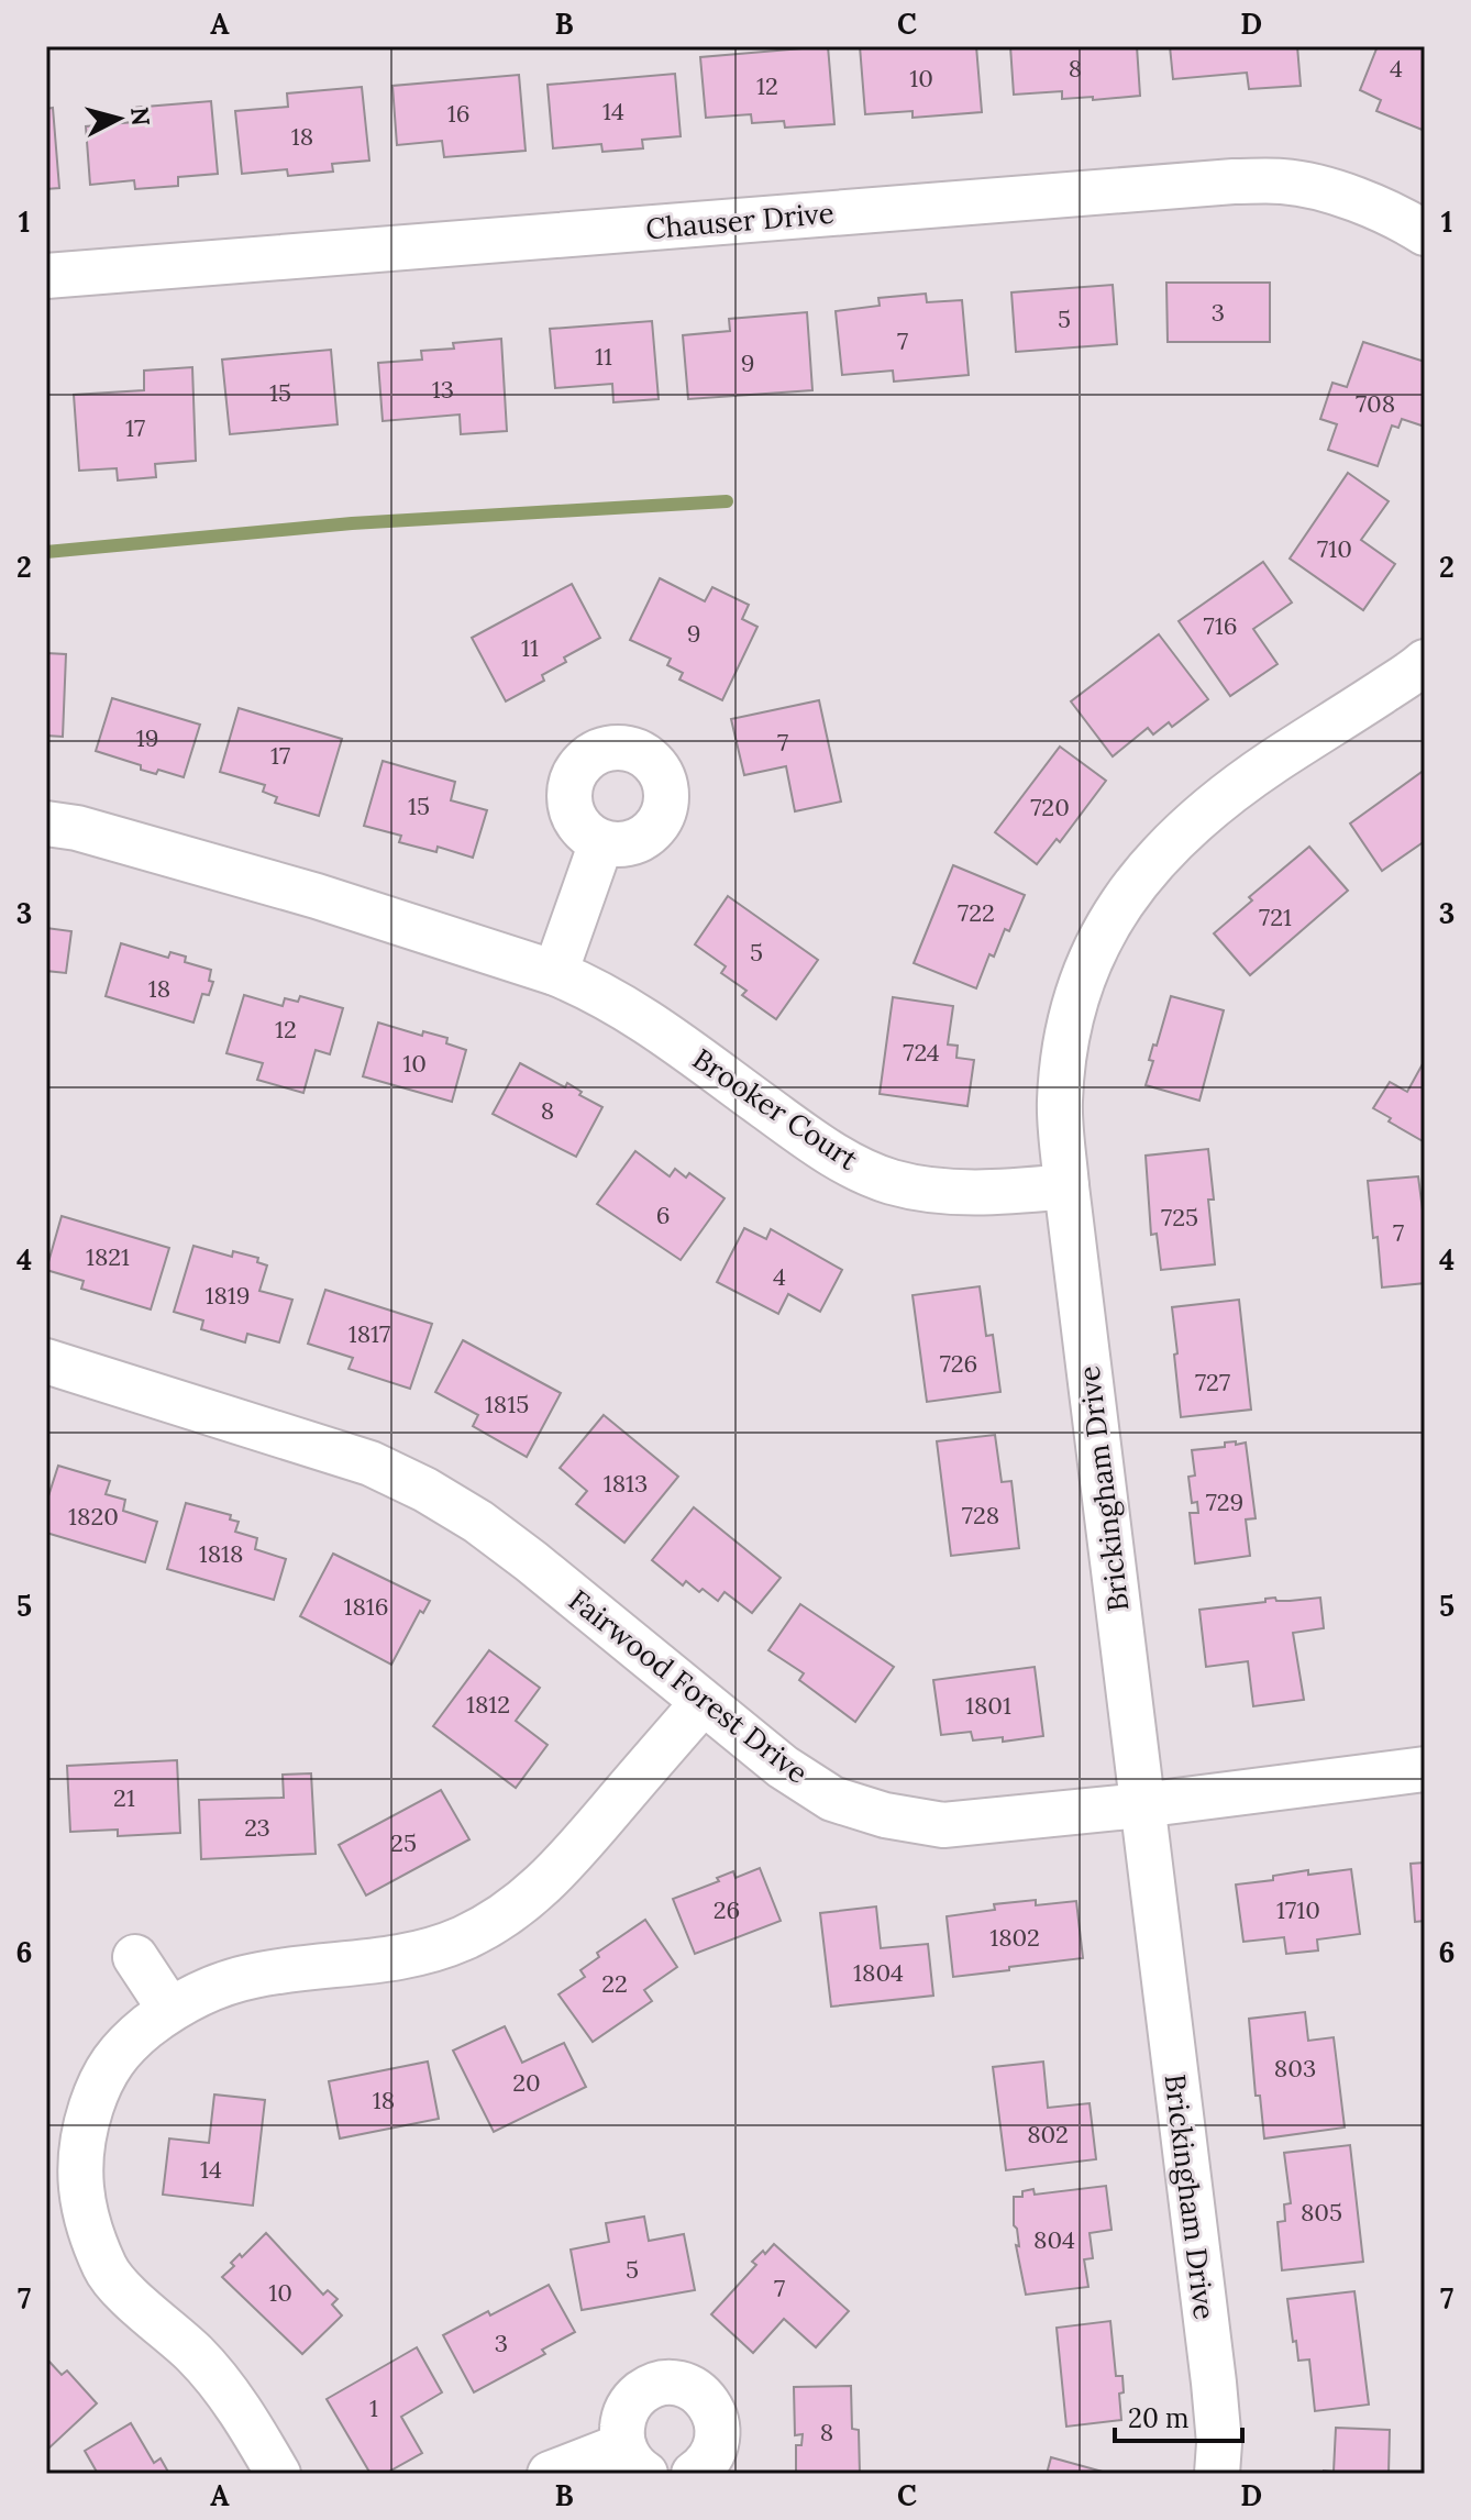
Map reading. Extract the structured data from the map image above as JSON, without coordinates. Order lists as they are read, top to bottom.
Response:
{
  "streets": {
    "street": [
      "Chauser Drive",
      "Brooker Court",
      "Brickingham Drive",
      "Fairwood Forest Drive"
    ]
  },
  "crossings": [
    ["Brooker Court", "Brickingham Drive"],
    ["Brickingham Drive", "Fairwood Forest Drive"]
  ],
  "house_numbers": [
    "8",
    "4",
    "10",
    "12",
    "14",
    "16",
    "18",
    "3",
    "5",
    "7",
    "11",
    "9",
    "13",
    "15",
    "708",
    "17",
    "710",
    "716",
    "9",
    "11",
    "19",
    "7",
    "17",
    "15",
    "720",
    "722",
    "721",
    "5",
    "18",
    "12",
    "724",
    "10",
    "8",
    "6",
    "725",
    "7",
    "1821",
    "4",
    "1819",
    "1817",
    "726",
    "727",
    "1815",
    "1813",
    "729",
    "728",
    "1820",
    "1818",
    "1816",
    "1812",
    "1801",
    "21",
    "23",
    "25",
    "26",
    "1710",
    "1802",
    "1804",
    "22",
    "803",
    "20",
    "18",
    "802",
    "14",
    "805",
    "804",
    "5",
    "7",
    "10",
    "3",
    "1",
    "8"
  ],
  "scale_bar": "20 m",
  "north": "right",
  "grid": {
    "columns": [
      "A",
      "B",
      "C",
      "D"
    ],
    "rows": [
      "1",
      "2",
      "3",
      "4",
      "5",
      "6",
      "7"
    ]
  }
}
